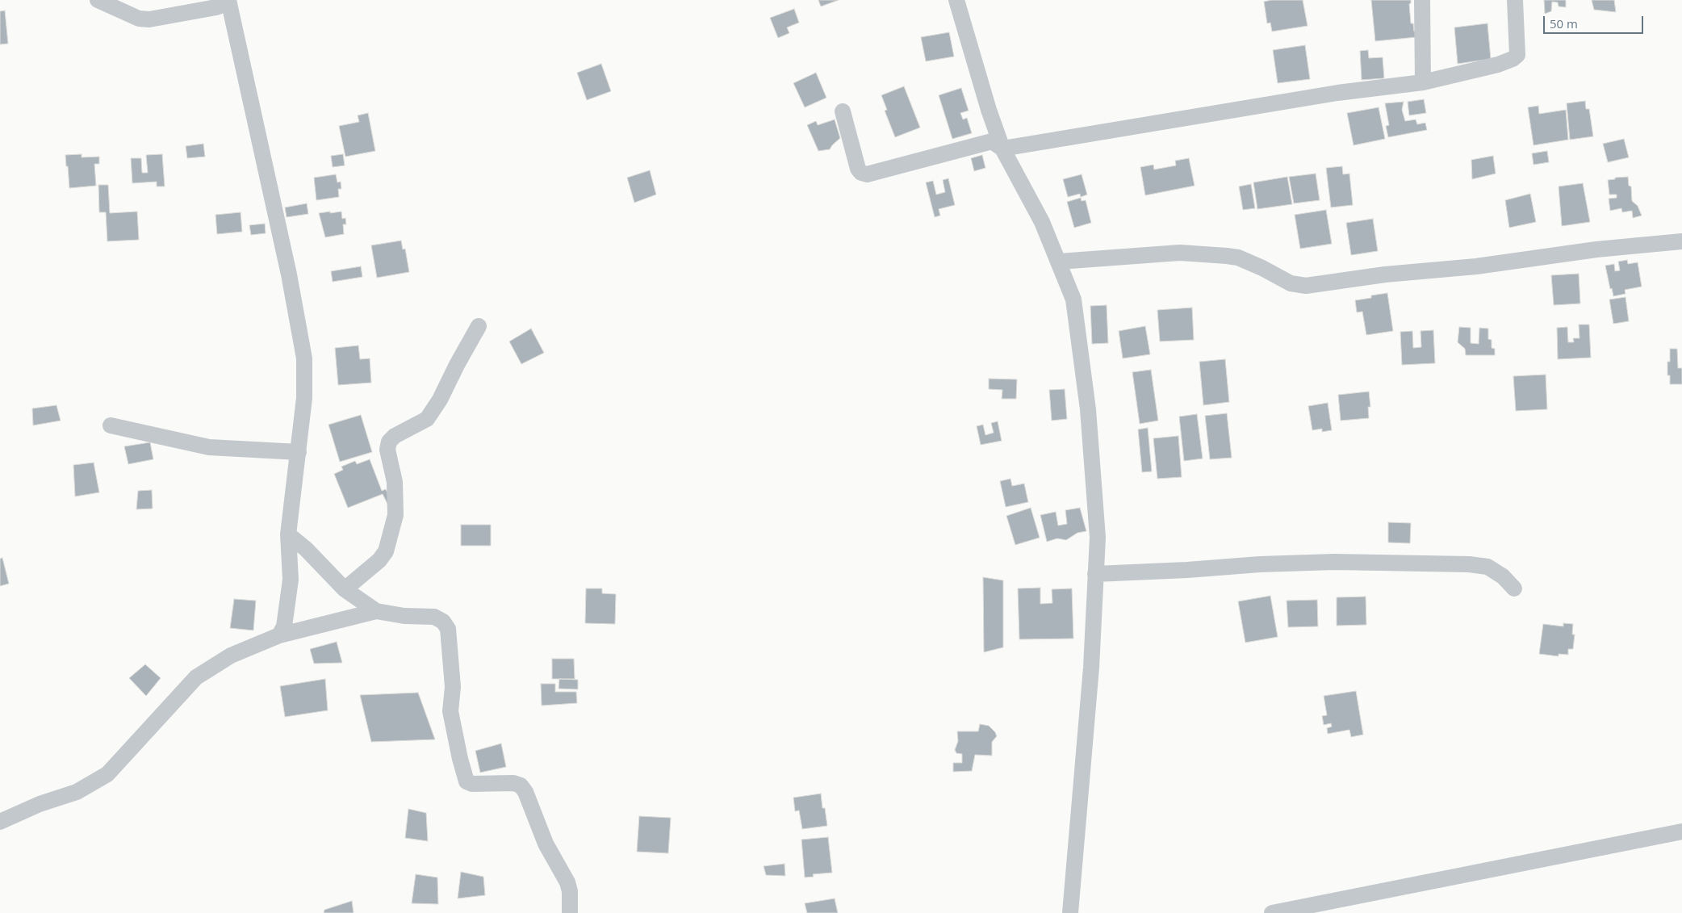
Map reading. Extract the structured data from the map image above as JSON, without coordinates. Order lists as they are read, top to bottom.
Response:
{
  "scale_bar": "50 m"
}
